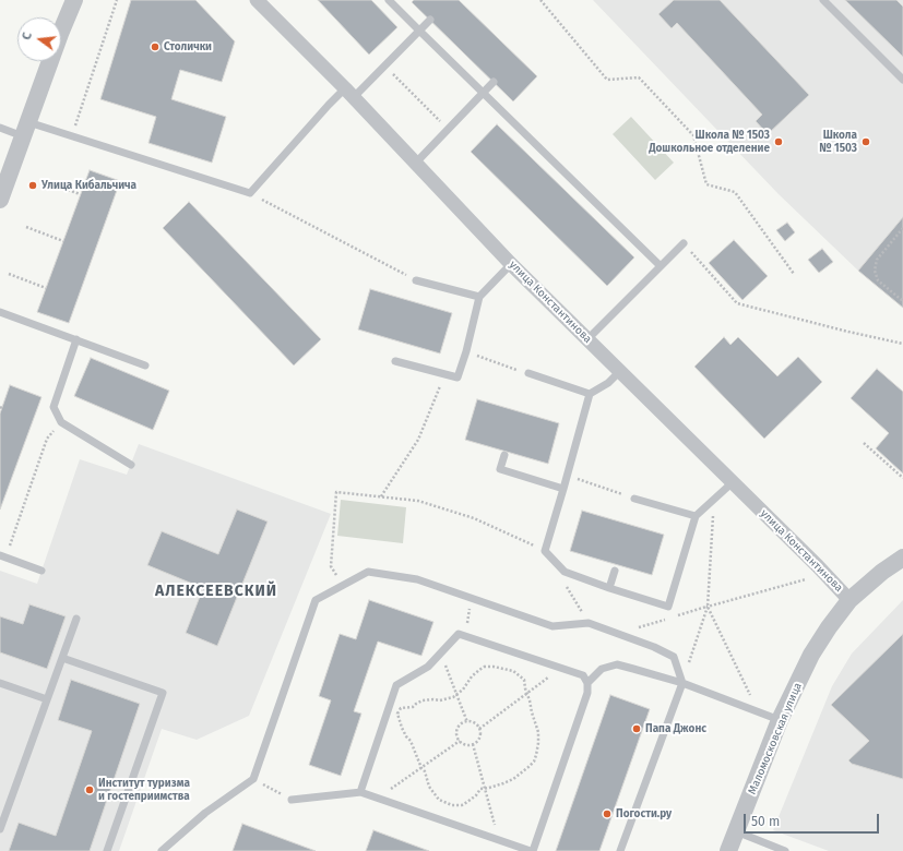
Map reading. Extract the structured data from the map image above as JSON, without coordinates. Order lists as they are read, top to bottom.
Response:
{
  "streets": {
    "street": ["улица Константинова", "Маломосковская улица"]
  },
  "crossings": [
    ["улица Константинова", "Маломосковская улица"]
  ],
  "districts": ["АЛЕКСЕЕВСКИЙ"],
  "places": [
    "Столички",
    "Школа № 1503 Дошкольное отделение",
    "Школа № 1503",
    "Улица Кибальчича",
    "Папа Джонс",
    "Институт туризма и гостеприимства",
    "Погости.ру"
  ],
  "scale_bar": "50 m",
  "north": "left"
}
